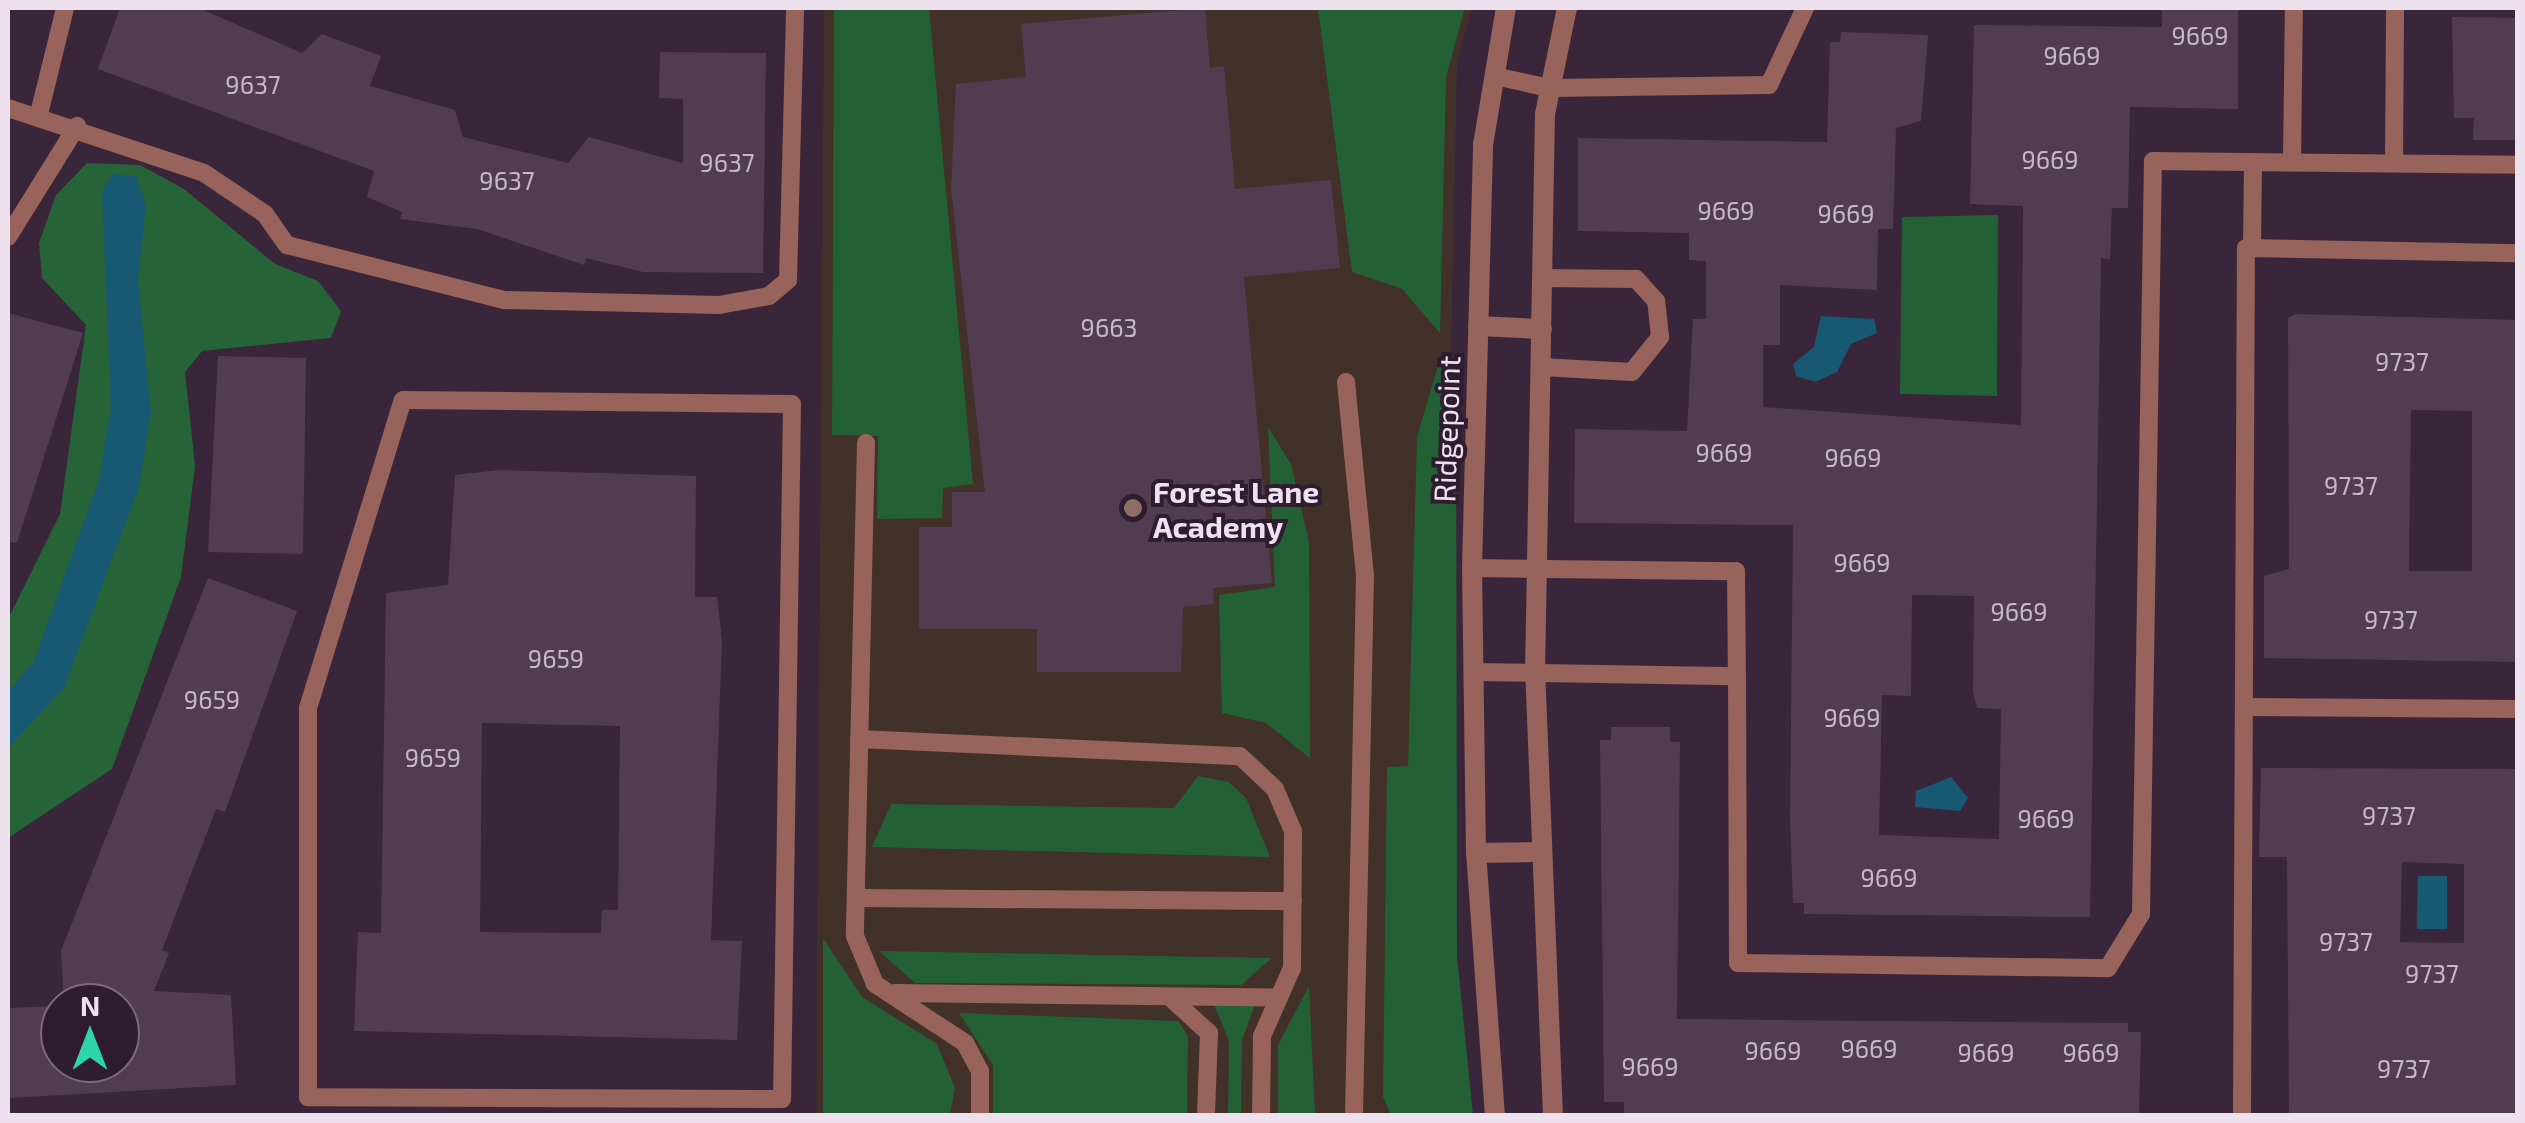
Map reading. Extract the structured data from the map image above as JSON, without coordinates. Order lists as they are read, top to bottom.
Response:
{
  "streets": {
    "street": ["Ridgepoint"]
  },
  "places": ["Forest Lane Academy"],
  "house_numbers": [
    "9669",
    "9669",
    "9637",
    "9669",
    "9637",
    "9637",
    "9669",
    "9669",
    "9663",
    "9737",
    "9669",
    "9669",
    "9737",
    "9669",
    "9669",
    "9737",
    "9659",
    "9659",
    "9669",
    "9659",
    "9737",
    "9669",
    "9669",
    "9737",
    "9737",
    "9669",
    "9669",
    "9669",
    "9669",
    "9669",
    "9737"
  ],
  "north": "top"
}
